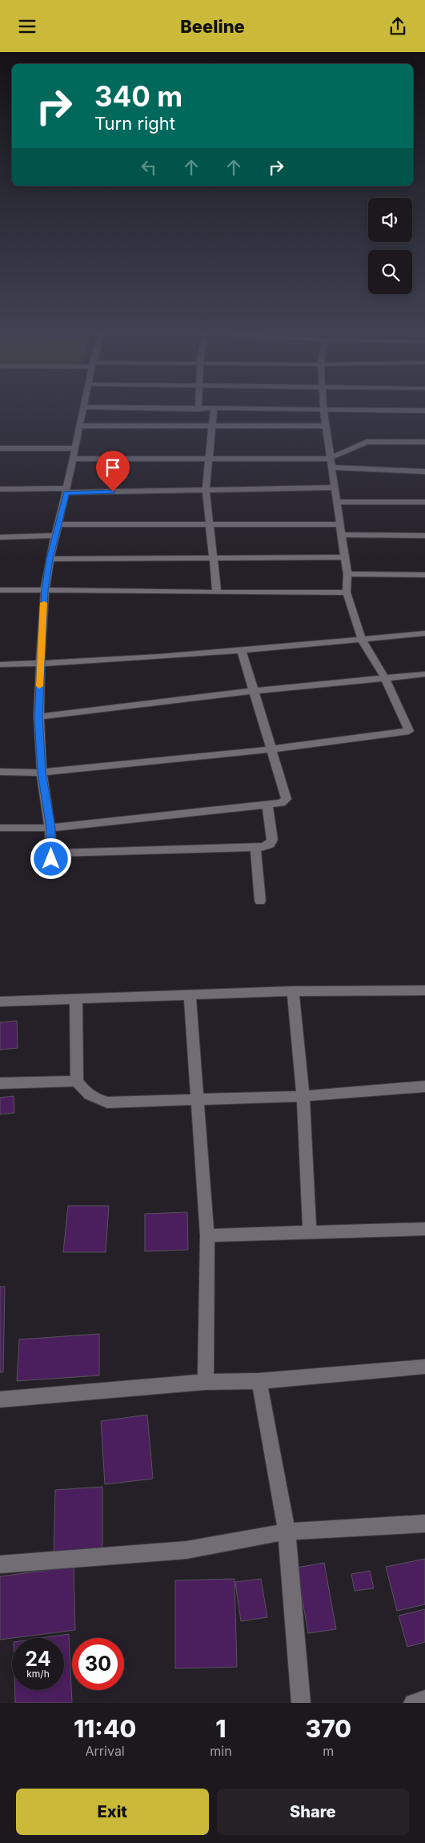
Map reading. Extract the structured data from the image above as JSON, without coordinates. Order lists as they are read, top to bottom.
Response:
{
  "page": {
    "header": "Beeline",
    "turn": ["340 m", "Turn right"],
    "speed": "24 km/h",
    "limit": "30",
    "eta": [
      "11:40",
      "Arrival",
      "1",
      "min",
      "370",
      "m"
    ],
    "buttons": ["Exit", "Share"]
  }
}
